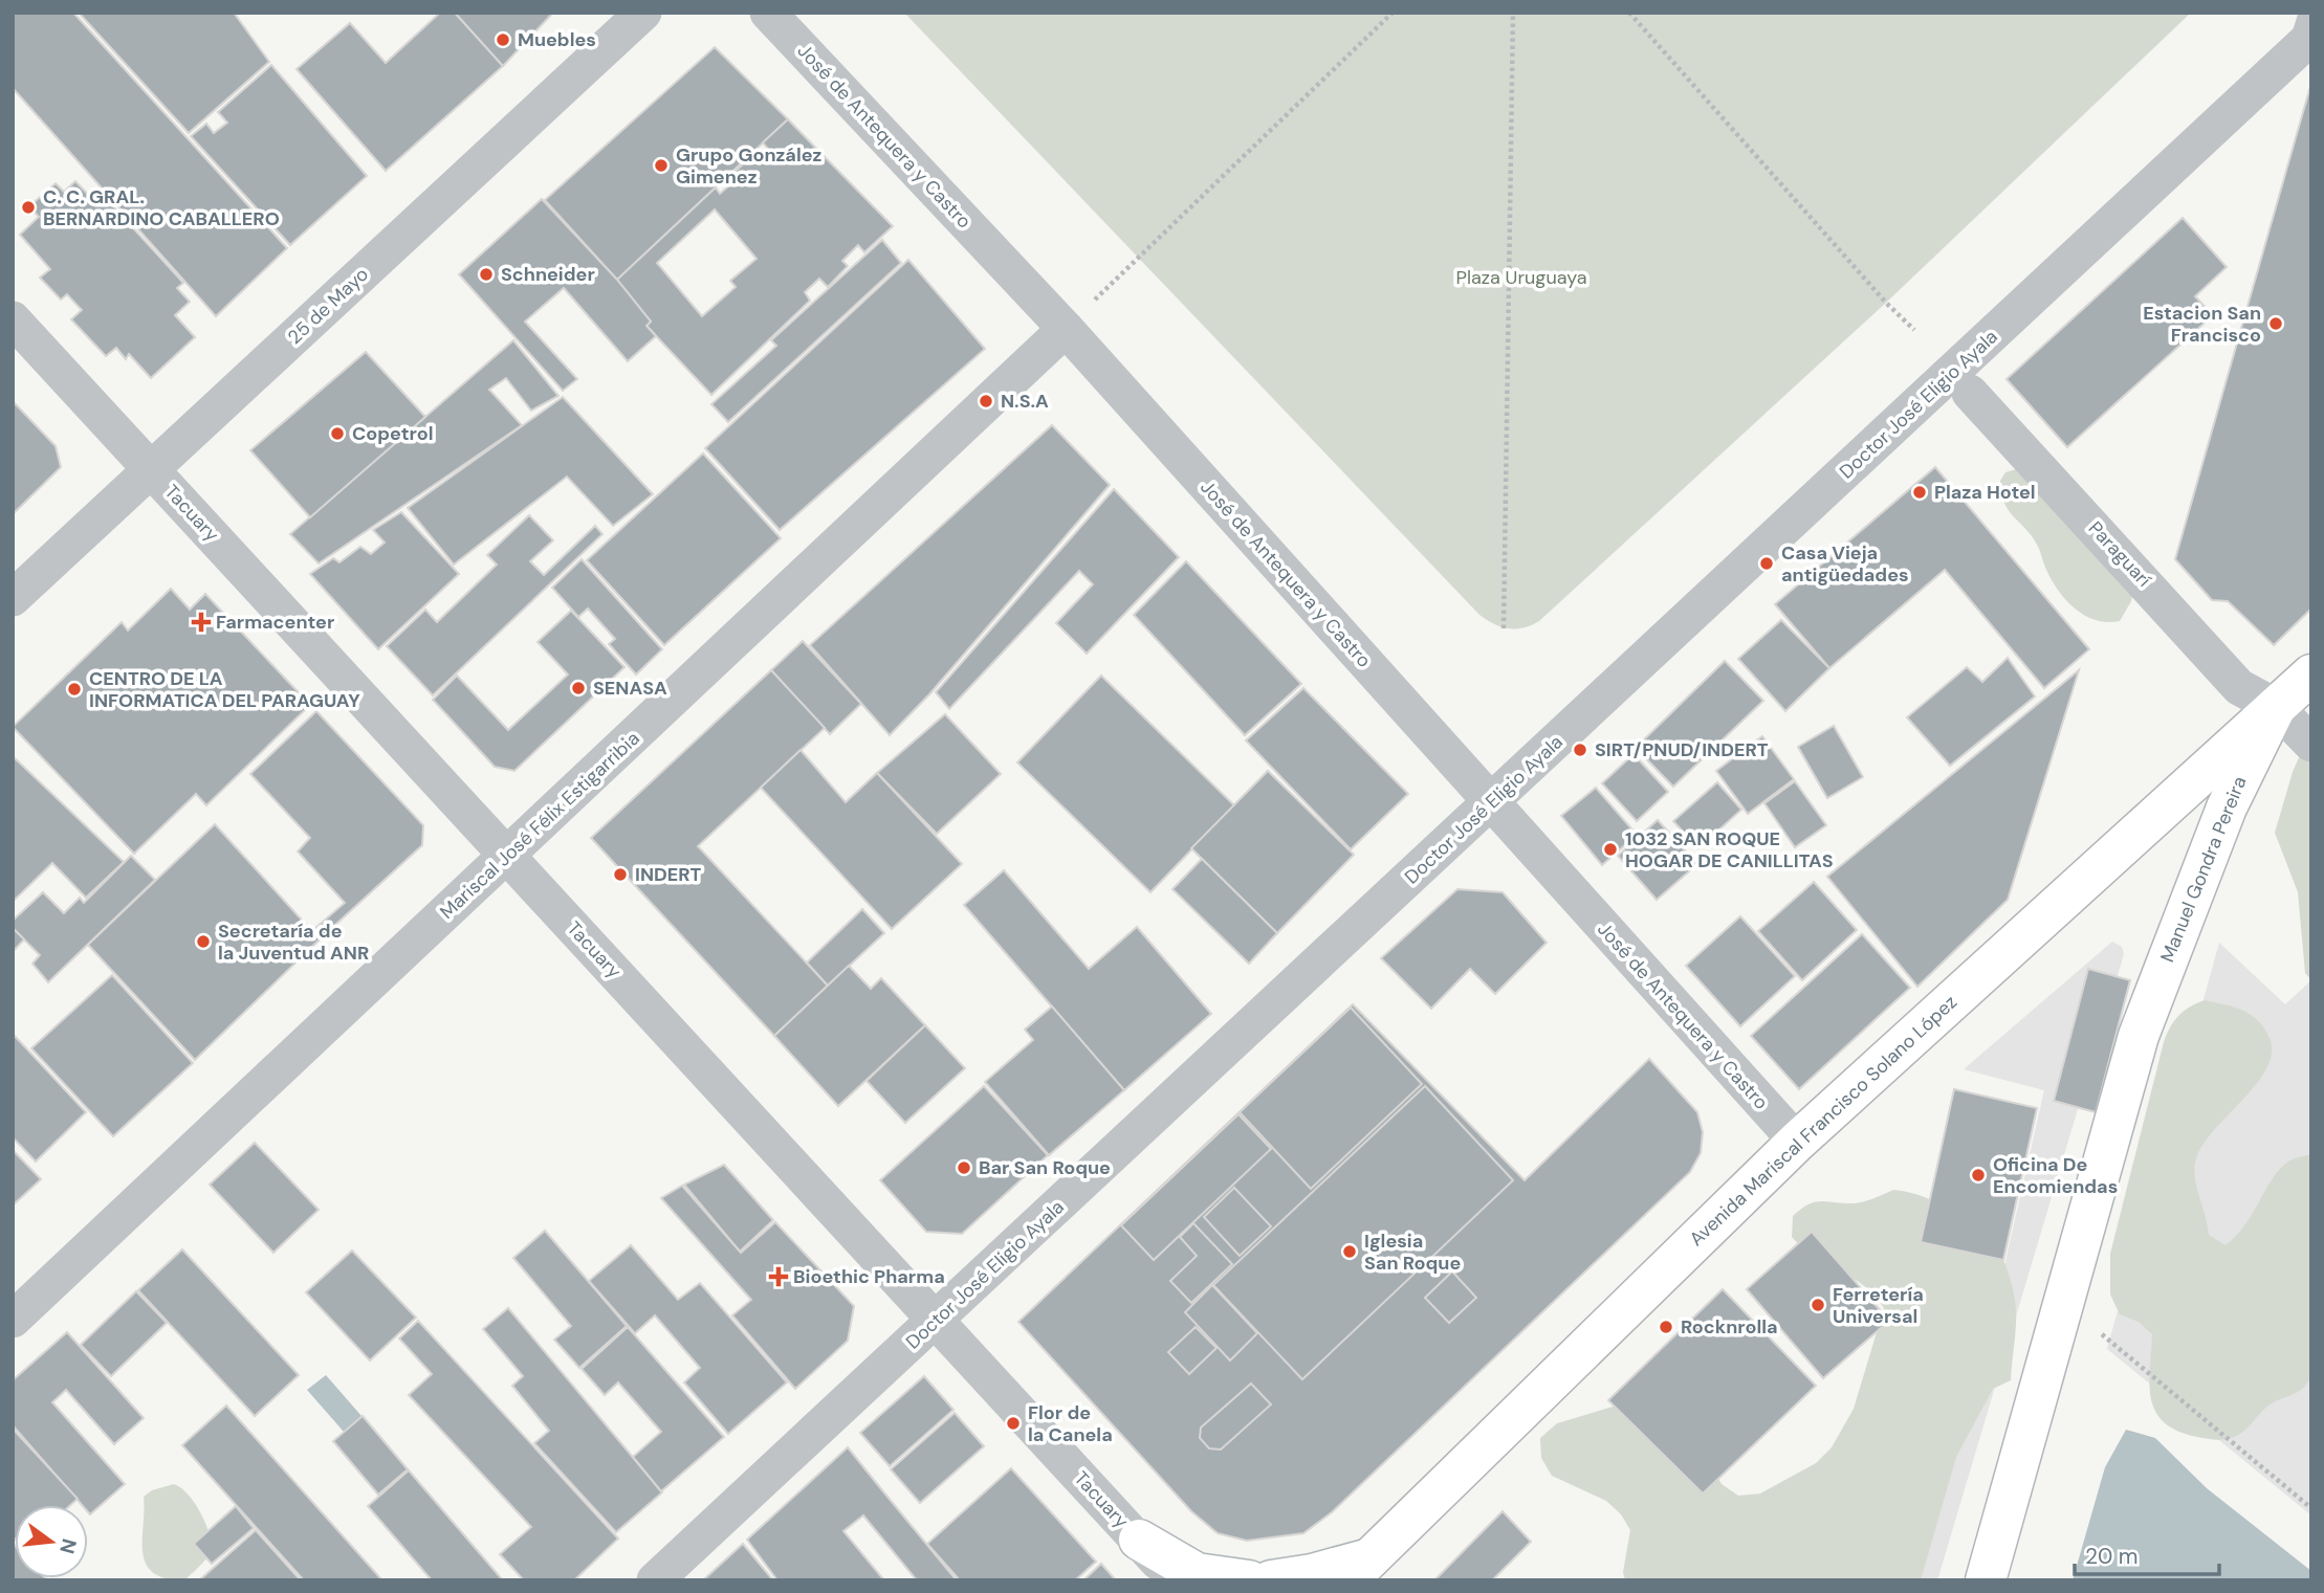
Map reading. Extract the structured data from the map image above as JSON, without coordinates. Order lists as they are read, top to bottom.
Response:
{
  "streets": {
    "main road": ["Manuel Gondra Pereira", "Avenida Mariscal Francisco Solano López"],
    "street": [
      "José de Antequera y Castro",
      "25 de Mayo",
      "Doctor José Eligio Ayala",
      "Tacuary",
      "Paraguarí",
      "Mariscal José Félix Estigarribia"
    ]
  },
  "crossings": [
    ["José de Antequera y Castro", "Doctor José Eligio Ayala"],
    ["José de Antequera y Castro", "Mariscal José Félix Estigarribia"],
    ["José de Antequera y Castro", "Avenida Mariscal Francisco Solano López"],
    ["25 de Mayo", "Tacuary"],
    ["Doctor José Eligio Ayala", "Tacuary"],
    ["Tacuary", "Mariscal José Félix Estigarribia"],
    ["Paraguarí", "Manuel Gondra Pereira"],
    ["Paraguarí", "Avenida Mariscal Francisco Solano López"],
    ["Manuel Gondra Pereira", "Avenida Mariscal Francisco Solano López"]
  ],
  "parks": ["Plaza Uruguaya"],
  "places": {
    "other": [
      "Muebles",
      "Grupo González Gimenez",
      "C. C. GRAL. BERNARDINO CABALLERO",
      "Schneider",
      "Estacion San Francisco",
      "N.S.A",
      "Copetrol",
      "Plaza Hotel",
      "Casa Vieja antigüedades",
      "SENASA",
      "CENTRO DE LA INFORMATICA DEL PARAGUAY",
      "SIRT/PNUD/INDERT",
      "1032 SAN ROQUE HOGAR DE CANILLITAS",
      "INDERT",
      "Secretaría de la Juventud ANR",
      "Bar San Roque",
      "Oficina De Encomiendas",
      "Iglesia San Roque",
      "Ferretería Universal",
      "Rocknrolla",
      "Flor de la Canela"
    ],
    "health": ["Farmacenter", "Bioethic Pharma"]
  },
  "scale_bar": "20 m",
  "north": "right"
}
